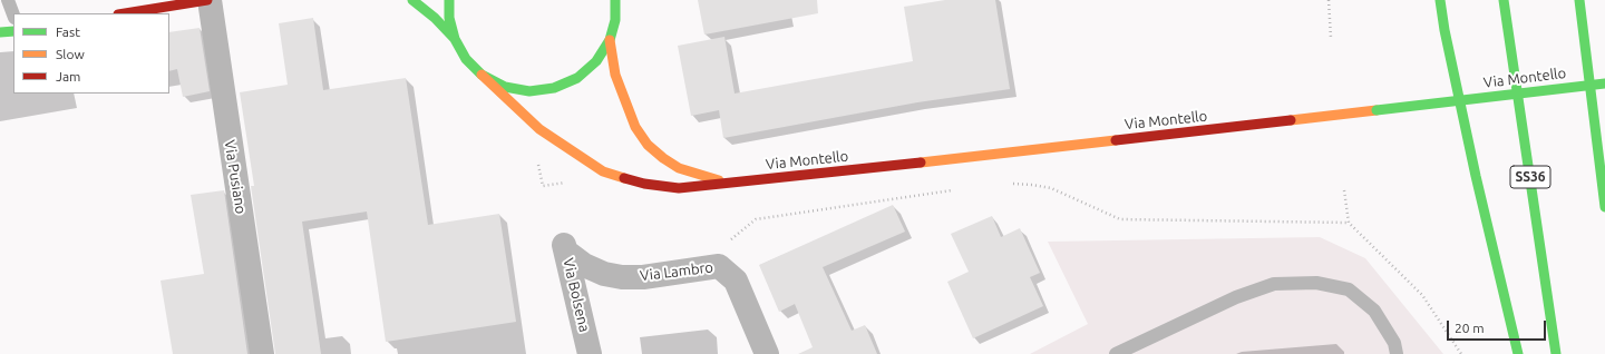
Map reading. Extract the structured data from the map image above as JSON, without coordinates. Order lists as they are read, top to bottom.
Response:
{
  "streets": {
    "main road": ["Via Montello", "SS36"],
    "street": ["Via Pusiano", "Via Lambro", "Via Bolsena"]
  },
  "crossings": [
    ["Via Lambro", "Via Bolsena"]
  ],
  "legend": ["Fast", "Slow", "Jam"],
  "scale_bar": "20 m"
}
